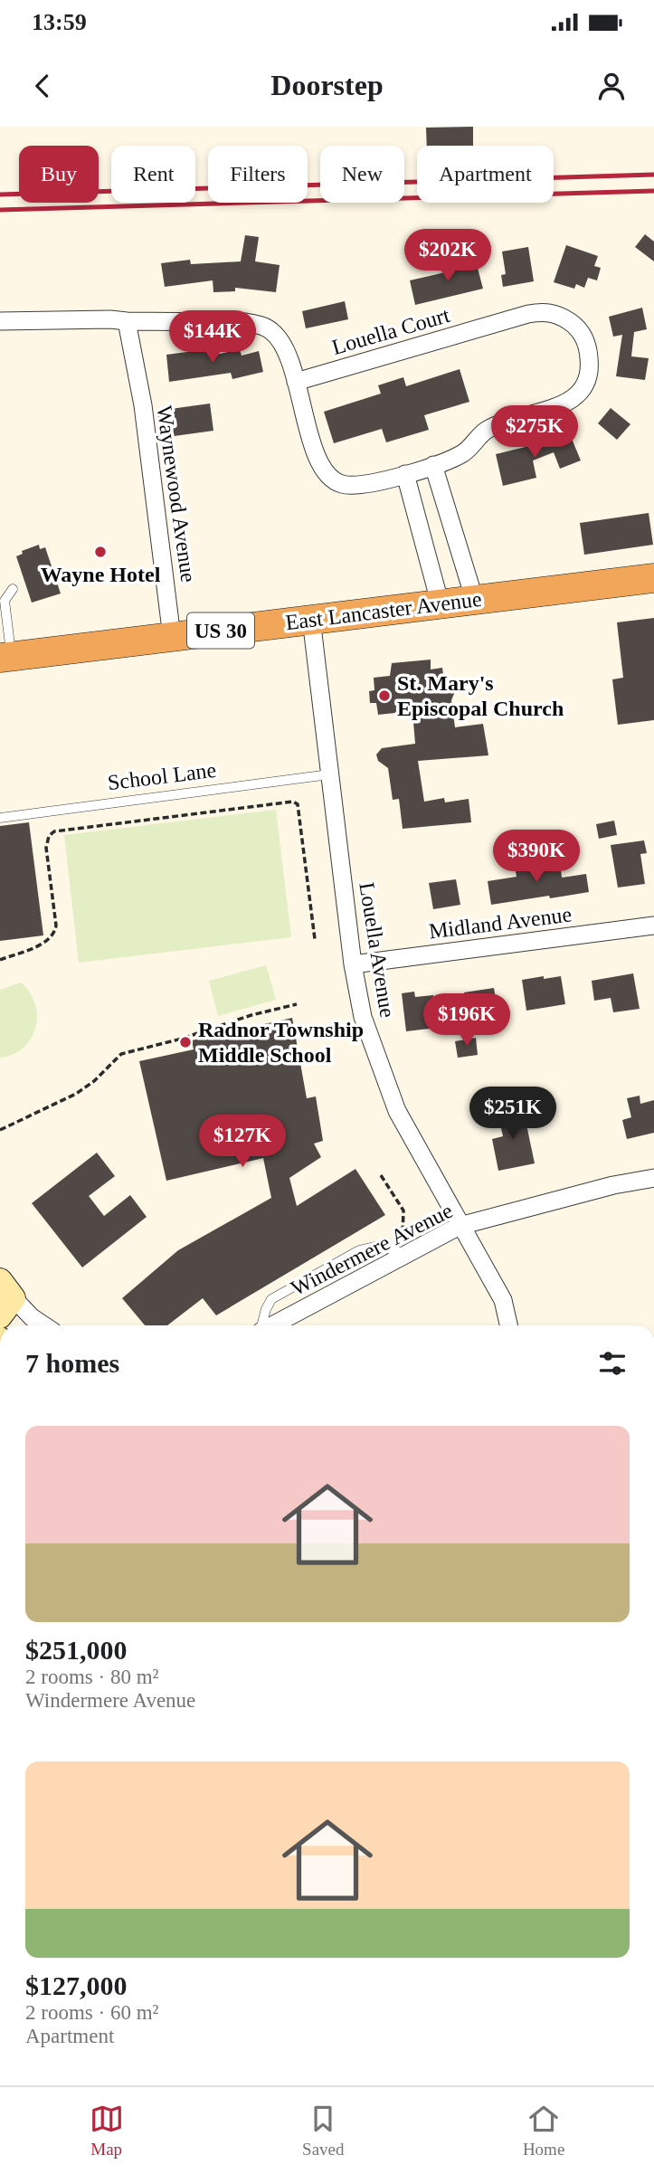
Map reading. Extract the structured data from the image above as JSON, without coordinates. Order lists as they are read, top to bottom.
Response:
{
  "streets": {
    "highway": ["East Lancaster Avenue", "US 30"],
    "street": [
      "Louella Court",
      "Waynewood Avenue",
      "Midland Avenue",
      "Louella Avenue",
      "Windermere Avenue"
    ],
    "lane": ["School Lane"]
  },
  "crossings": [
    ["Louella Court", "Waynewood Avenue"],
    ["Waynewood Avenue", "East Lancaster Avenue"],
    ["East Lancaster Avenue", "Louella Avenue"],
    ["School Lane", "Louella Avenue"],
    ["Midland Avenue", "Louella Avenue"],
    ["Louella Avenue", "Windermere Avenue"]
  ],
  "places": ["Wayne Hotel", "St. Mary's Episcopal Church", "Radnor Township Middle School"],
  "page": {
    "status": "13:59",
    "header": "Doorstep",
    "chip": [
      "Buy",
      "Rent",
      "Filters",
      "New",
      "Apartment"
    ],
    "price": [
      "$202K",
      "$144K",
      "$275K",
      "$390K",
      "$196K",
      "$251K",
      "$127K"
    ],
    "heading": "7 homes",
    "list": [
      {
        "name": "$251,000",
        "note": "2 rooms · 80 m² · Windermere Avenue"
      },
      {
        "name": "$127,000",
        "note": "2 rooms · 60 m² · Apartment"
      }
    ],
    "tabs": ["Map", "Saved", "Home"]
  }
}
